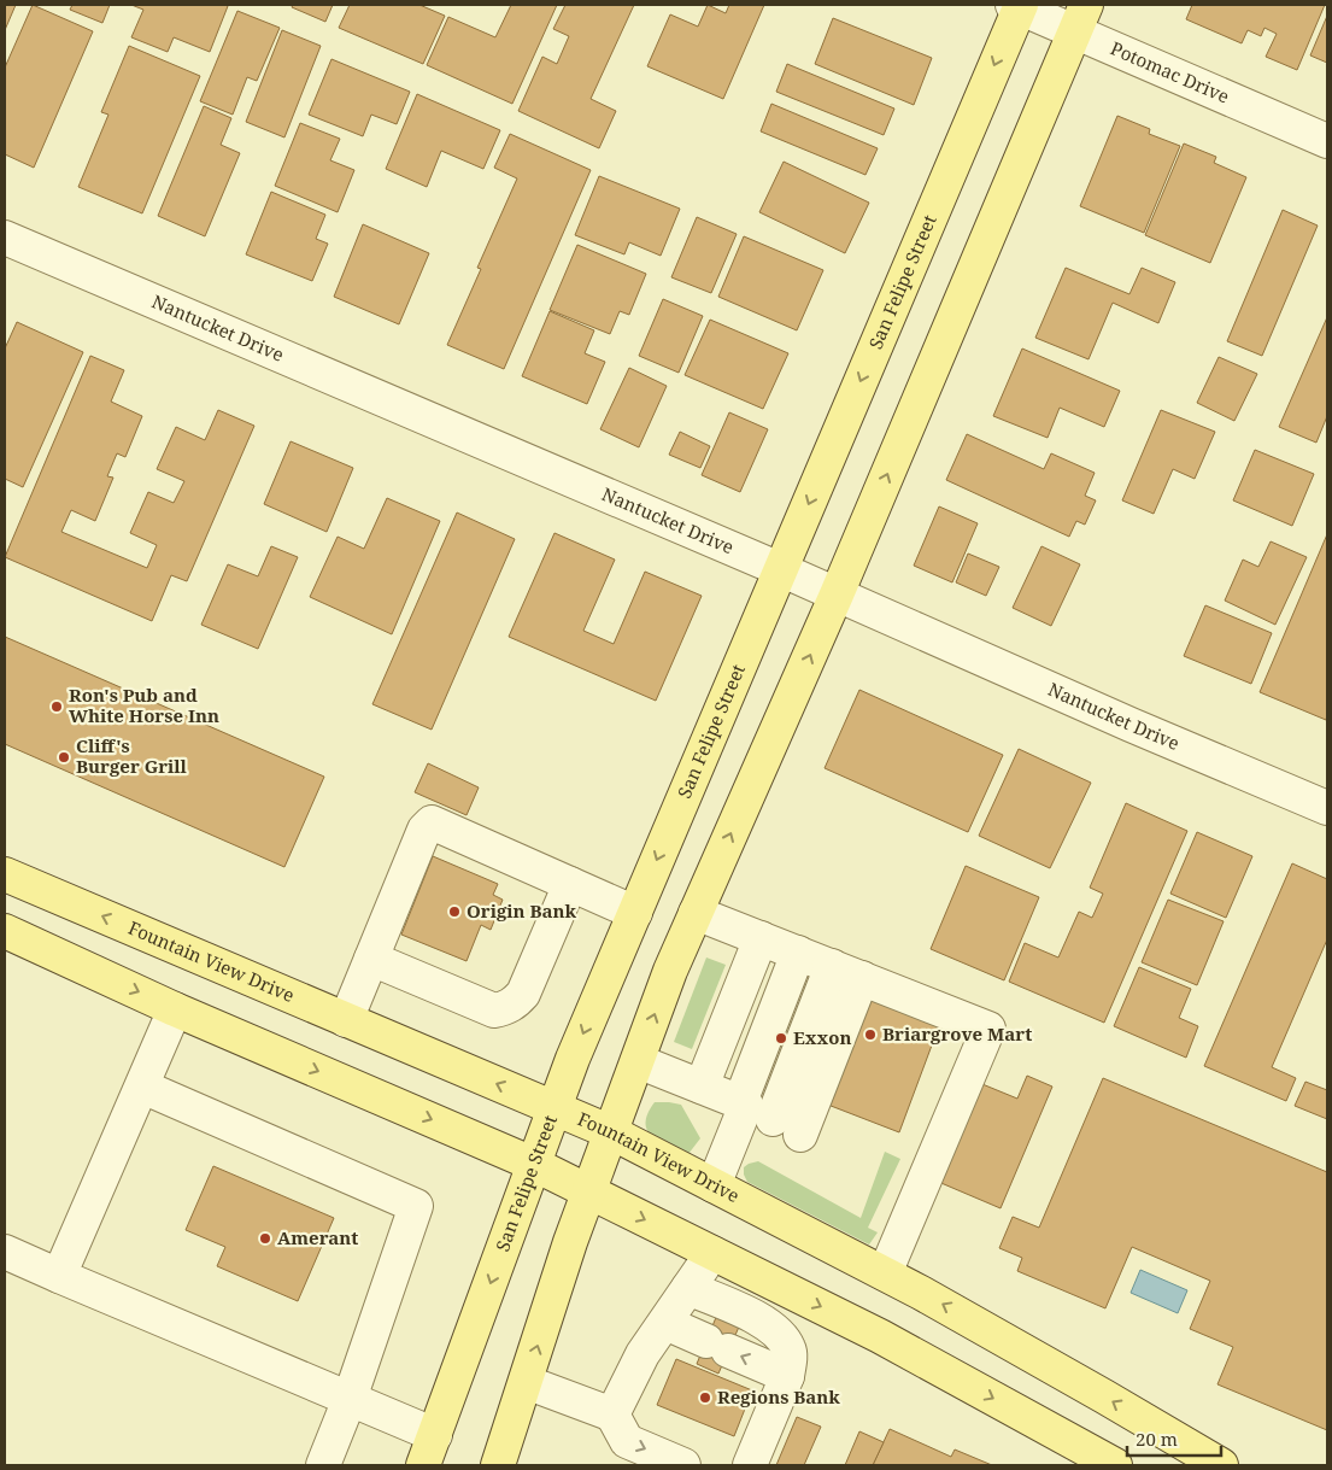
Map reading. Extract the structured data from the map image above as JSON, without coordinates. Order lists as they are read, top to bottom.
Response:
{
  "streets": {
    "main road": ["San Felipe Street", "Fountain View Drive"],
    "street": ["Potomac Drive", "Nantucket Drive"]
  },
  "crossings": [
    ["Potomac Drive", "San Felipe Street"],
    ["San Felipe Street", "Nantucket Drive"],
    ["San Felipe Street", "Fountain View Drive"]
  ],
  "places": [
    "Ron's Pub and White Horse Inn",
    "Cliff's Burger Grill",
    "Origin Bank",
    "Briargrove Mart",
    "Exxon",
    "Amerant",
    "Regions Bank"
  ],
  "scale_bar": "20 m"
}
